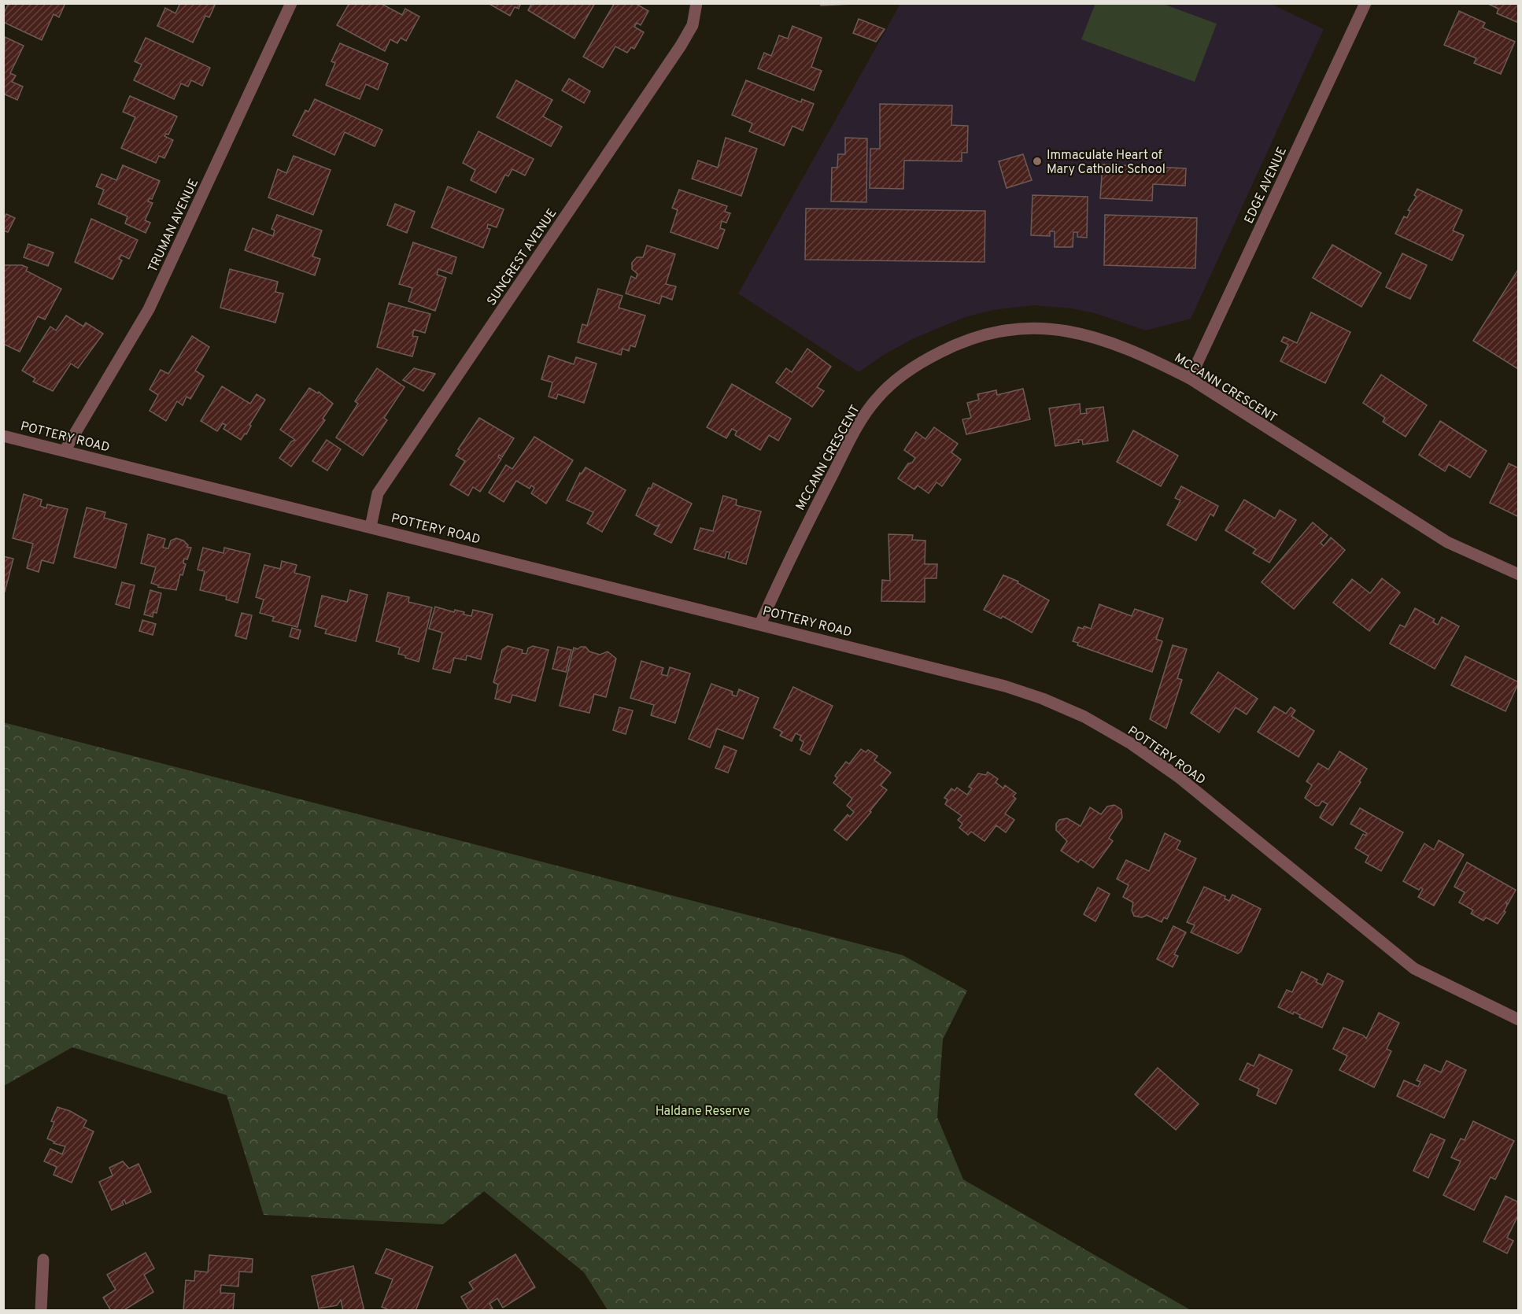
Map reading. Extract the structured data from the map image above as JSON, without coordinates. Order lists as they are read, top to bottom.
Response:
{
  "streets": {
    "street": [
      "EDGE AVENUE",
      "TRUMAN AVENUE",
      "SUNCREST AVENUE",
      "MCCANN CRESCENT",
      "POTTERY ROAD"
    ]
  },
  "crossings": [
    ["EDGE AVENUE", "MCCANN CRESCENT"],
    ["TRUMAN AVENUE", "POTTERY ROAD"],
    ["SUNCREST AVENUE", "POTTERY ROAD"],
    ["MCCANN CRESCENT", "POTTERY ROAD"]
  ],
  "parks": ["Haldane Reserve"],
  "places": ["Immaculate Heart of Mary Catholic School"]
}
